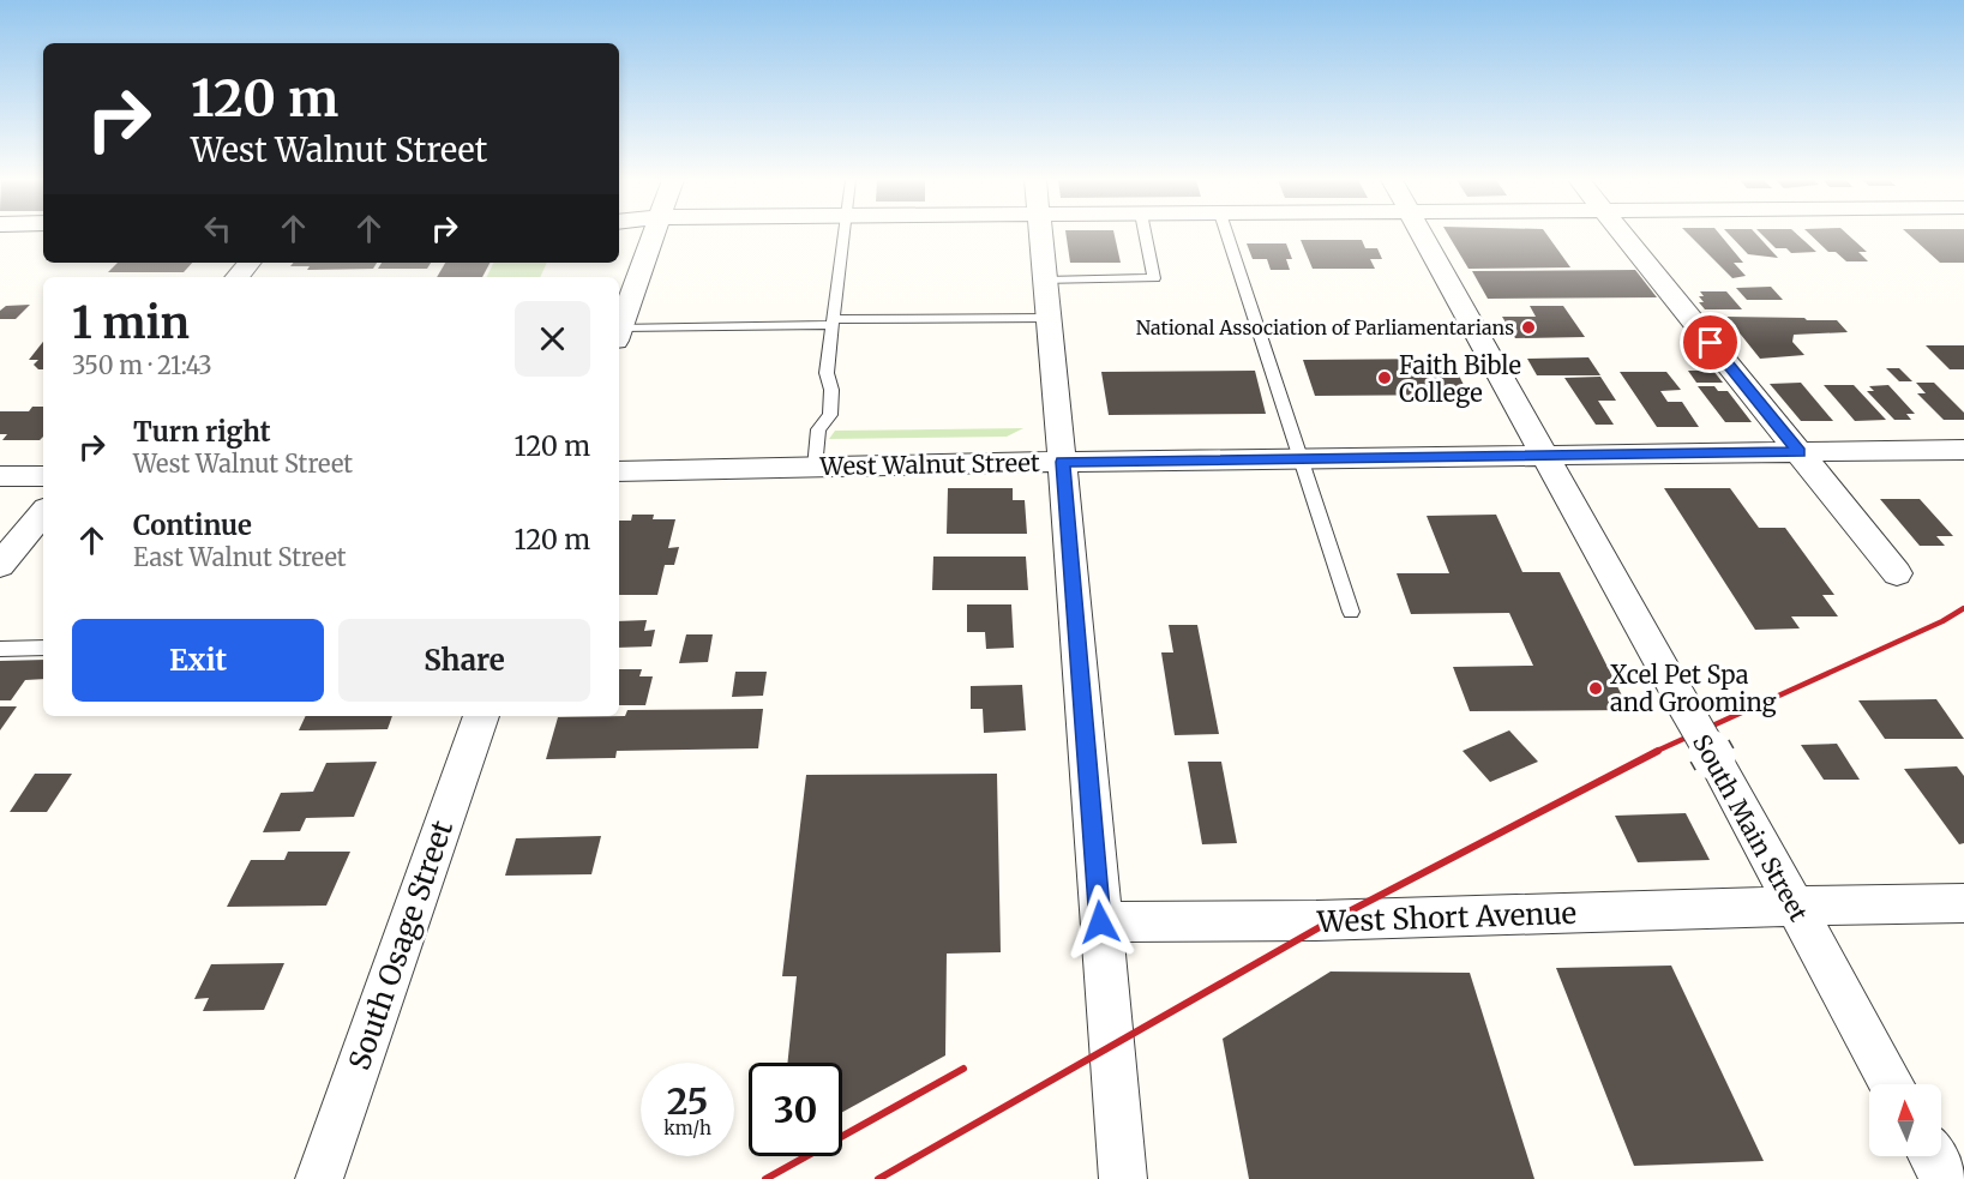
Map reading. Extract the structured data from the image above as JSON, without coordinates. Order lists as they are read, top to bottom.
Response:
{
  "streets": {
    "street": [
      "West Walnut Street",
      "South Main Street",
      "West Short Avenue",
      "South Osage Street"
    ]
  },
  "crossings": [
    ["West Walnut Street", "South Main Street"],
    ["South Main Street", "West Short Avenue"]
  ],
  "places": ["National Association of Parliamentarians", "Faith Bible College", "Xcel Pet Spa and Grooming"],
  "north": "top",
  "page": {
    "turn": ["120 m", "West Walnut Street"],
    "heading": ["1 min", "350 m · 21:43"],
    "list": [
      {
        "name": "Turn right",
        "note": "West Walnut Street",
        "value": "120 m"
      },
      {
        "name": "Continue",
        "note": "East Walnut Street",
        "value": "120 m"
      }
    ],
    "buttons": ["Exit", "Share"],
    "speed": "25 km/h",
    "limit": "30"
  }
}
